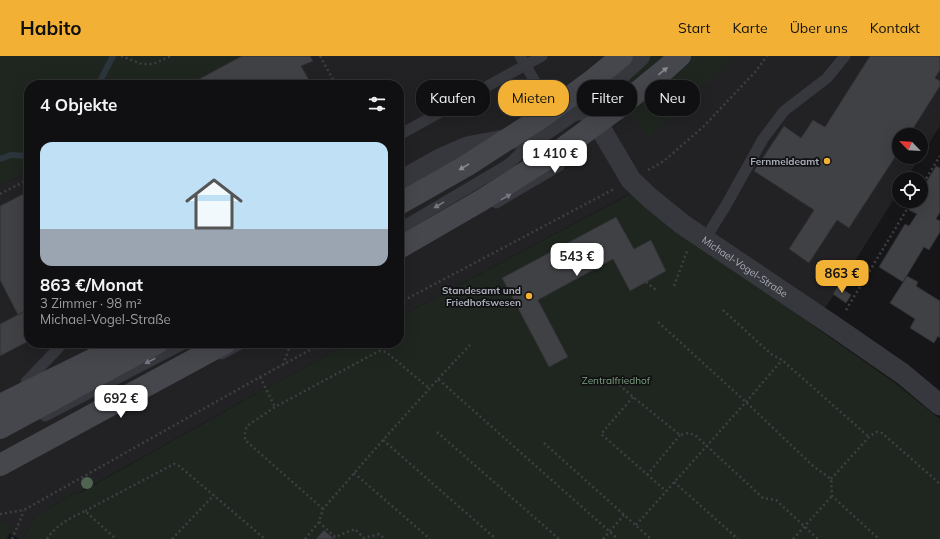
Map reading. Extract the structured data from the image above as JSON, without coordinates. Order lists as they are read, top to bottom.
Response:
{
  "streets": {
    "street": ["Michael-Vogel-Straße"]
  },
  "parks": ["Zentralfriedhof"],
  "places": ["Fernmeldeamt", "Standesamt und Friedhofswesen"],
  "north": "top left",
  "page": {
    "header": "Habito",
    "nav": [
      "Start",
      "Karte",
      "Über uns",
      "Kontakt"
    ],
    "chip": [
      "Kaufen",
      "Mieten",
      "Filter",
      "Neu"
    ],
    "heading": "4 Objekte",
    "list": [
      {
        "name": "863 €/Monat",
        "note": "3 Zimmer · 98 m² · Michael-Vogel-Straße"
      }
    ],
    "price": [
      "1 410 €",
      "543 €",
      "863 €",
      "692 €"
    ]
  }
}
